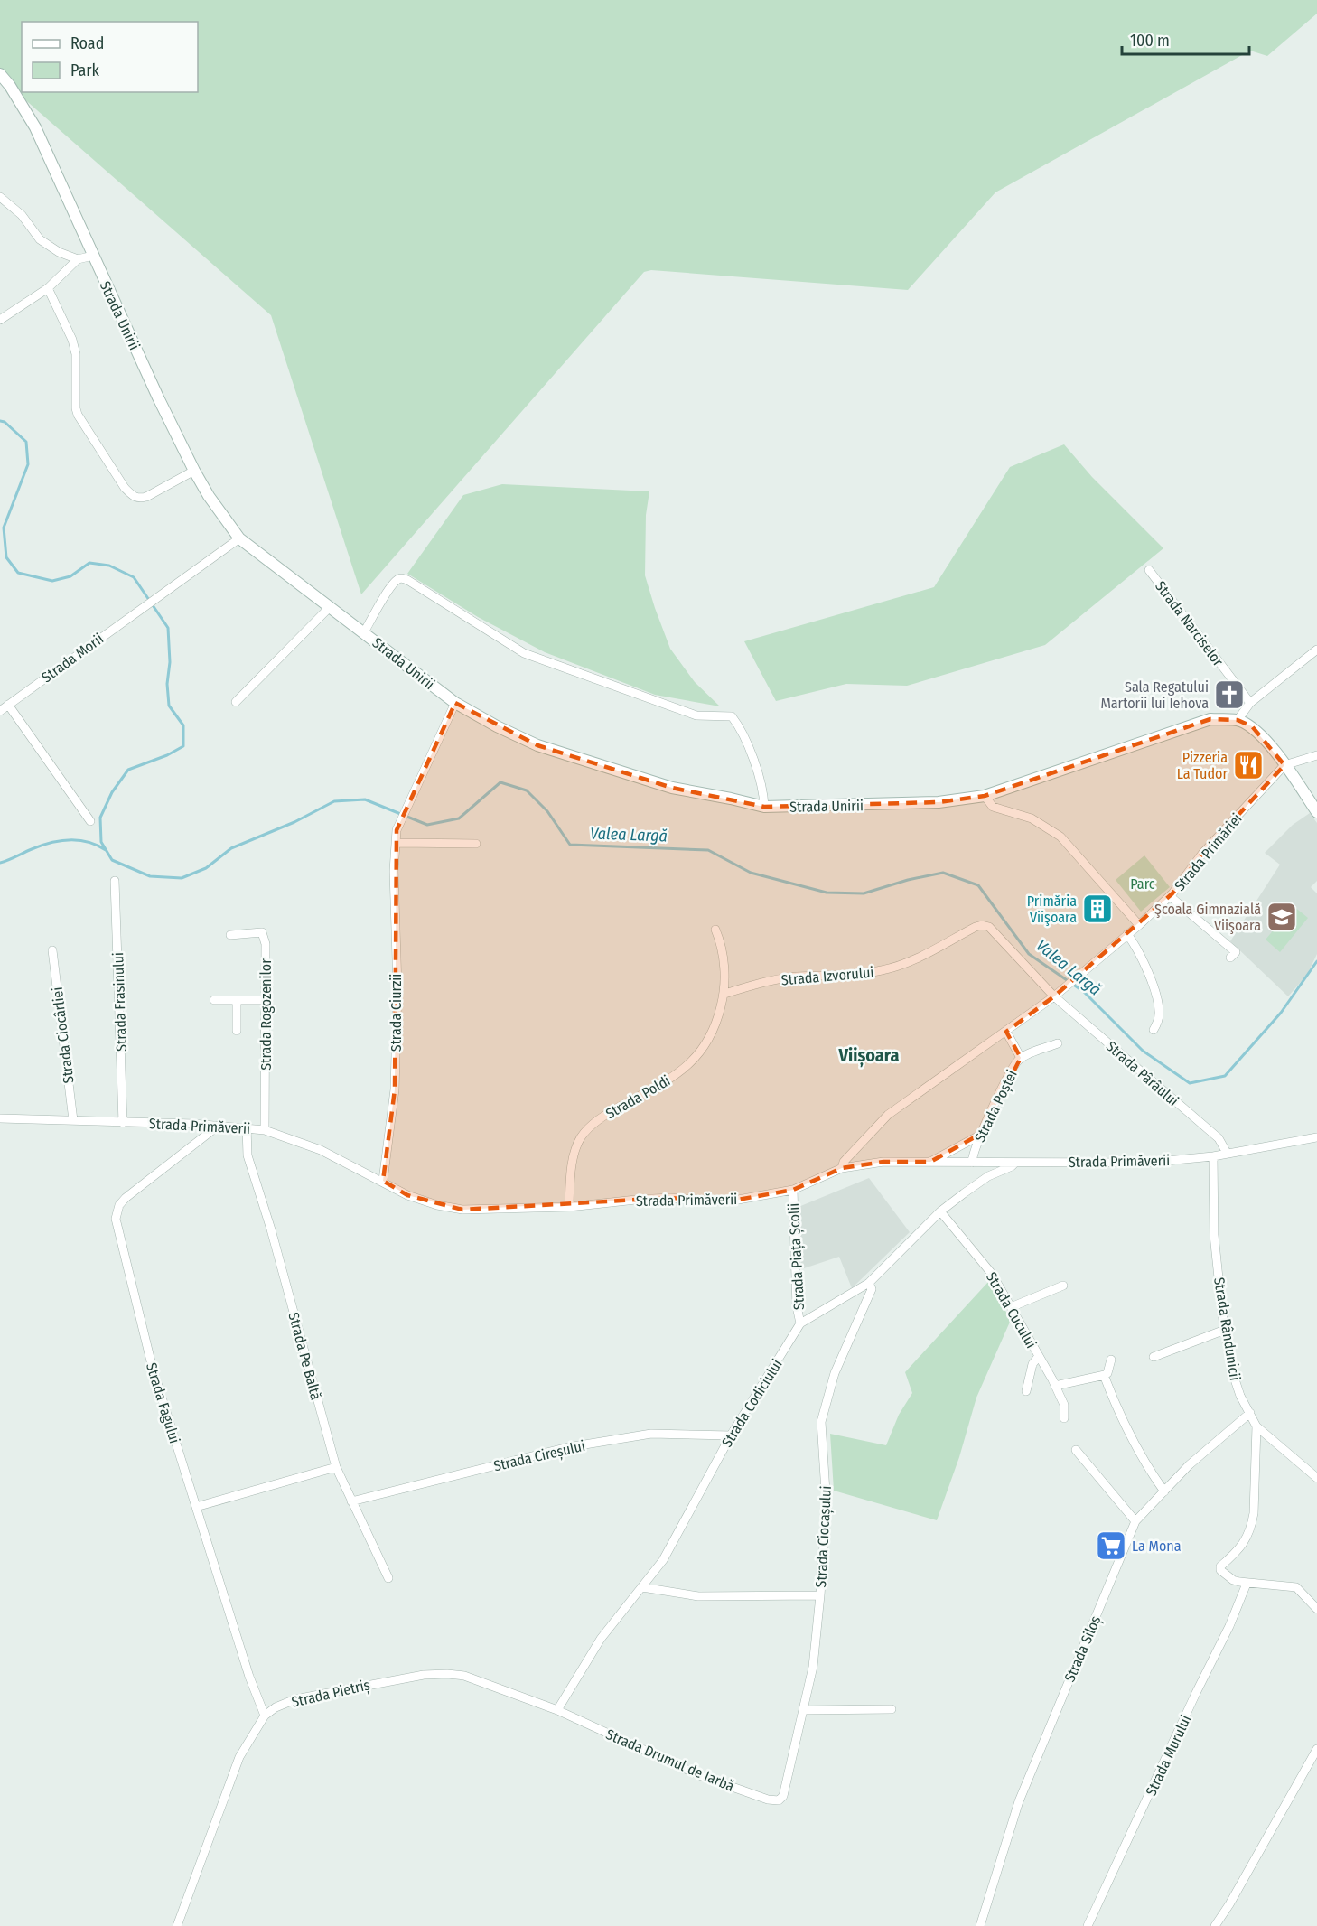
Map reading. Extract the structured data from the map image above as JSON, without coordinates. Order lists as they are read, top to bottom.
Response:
{
  "streets": {
    "main road": ["Strada Unirii"],
    "street": [
      "Strada Narciselor",
      "Strada Morii",
      "Strada Primăriei",
      "Strada Izvorului",
      "Strada Frasinului",
      "Strada Ciurzii",
      "Strada Rogozenilor",
      "Strada Ciocârliei",
      "Strada Pârâului",
      "Strada Poldi",
      "Strada Poștei",
      "Strada Primăverii",
      "Strada Piața Școlii",
      "Strada Cucului",
      "Strada Rândunicii",
      "Strada Pe Baltă",
      "Strada Fagului",
      "Strada Codiciului",
      "Strada Cireșului",
      "Strada Ciocașului",
      "Strada Siloș",
      "Strada Pietriș",
      "Strada Murului",
      "Strada Drumul de Iarbă"
    ]
  },
  "crossings": [
    ["Strada Unirii", "Strada Morii"],
    ["Strada Unirii", "Strada Ciurzii"],
    ["Strada Primăriei", "Strada Izvorului"],
    ["Strada Primăriei", "Strada Pârâului"],
    ["Strada Primăriei", "Strada Primăverii"],
    ["Strada Izvorului", "Strada Pârâului"],
    ["Strada Izvorului", "Strada Poldi"],
    ["Strada Frasinului", "Strada Primăverii"],
    ["Strada Ciurzii", "Strada Primăverii"],
    ["Strada Rogozenilor", "Strada Primăverii"],
    ["Strada Ciocârliei", "Strada Primăverii"],
    ["Strada Pârâului", "Strada Primăverii"],
    ["Strada Poldi", "Strada Primăverii"],
    ["Strada Poștei", "Strada Primăverii"],
    ["Strada Primăverii", "Strada Piața Școlii"],
    ["Strada Primăverii", "Strada Rândunicii"],
    ["Strada Primăverii", "Strada Pe Baltă"],
    ["Strada Primăverii", "Strada Fagului"],
    ["Strada Primăverii", "Strada Codiciului"],
    ["Strada Piața Școlii", "Strada Codiciului"],
    ["Strada Cucului", "Strada Codiciului"],
    ["Strada Rândunicii", "Strada Siloș"],
    ["Strada Rândunicii", "Strada Murului"],
    ["Strada Pe Baltă", "Strada Cireșului"],
    ["Strada Fagului", "Strada Pietriș"],
    ["Strada Codiciului", "Strada Cireșului"],
    ["Strada Codiciului", "Strada Ciocașului"],
    ["Strada Codiciului", "Strada Pietriș"],
    ["Strada Codiciului", "Strada Drumul de Iarbă"],
    ["Strada Ciocașului", "Strada Drumul de Iarbă"],
    ["Strada Pietriș", "Strada Drumul de Iarbă"]
  ],
  "districts": ["Viișoara"],
  "water": ["Valea Largă"],
  "parks": ["Parc"],
  "places": {
    "church": ["Sala Regatului Martorii lui Iehova"],
    "restaurant": ["Pizzeria La Tudor"],
    "building": ["Primăria Viişoara"],
    "school or university": ["Şcoala Gimnazială Viişoara"],
    "supermarket": ["La Mona"]
  },
  "legend": ["Road", "Park"],
  "scale_bar": "100 m"
}
